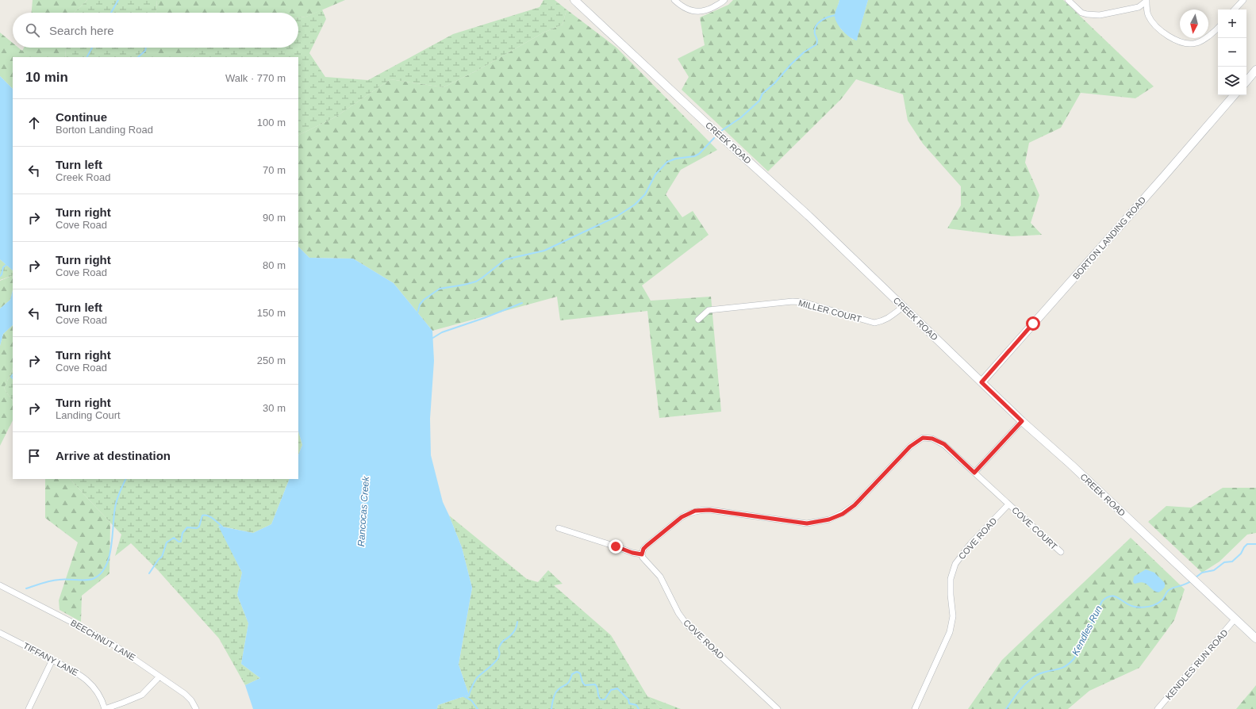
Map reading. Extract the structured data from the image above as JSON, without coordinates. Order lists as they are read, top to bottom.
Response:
{
  "streets": {
    "main road": ["CREEK ROAD", "BORTON LANDING ROAD"],
    "street": [
      "MILLER COURT",
      "COVE COURT",
      "COVE ROAD",
      "BEECHNUT LANE",
      "TIFFANY LANE",
      "KENDLES RUN ROAD"
    ]
  },
  "crossings": [
    ["CREEK ROAD", "BORTON LANDING ROAD"],
    ["CREEK ROAD", "MILLER COURT"],
    ["CREEK ROAD", "KENDLES RUN ROAD"],
    ["COVE COURT", "COVE ROAD"]
  ],
  "water": ["Rancocas Creek", "Kendles Run"],
  "north": "bottom",
  "page": {
    "map_buttons": ["+", "−"],
    "search": "Search here",
    "heading": ["10 min", "Walk · 770 m"],
    "list": [
      ["Continue", "Borton Landing Road", "100 m"],
      ["Turn left", "Creek Road", "70 m"],
      ["Turn right", "Cove Road", "90 m"],
      ["Turn right", "Cove Road", "80 m"],
      ["Turn left", "Cove Road", "150 m"],
      ["Turn right", "Cove Road", "250 m"],
      ["Turn right", "Landing Court", "30 m"],
      "Arrive at destination"
    ]
  }
}
